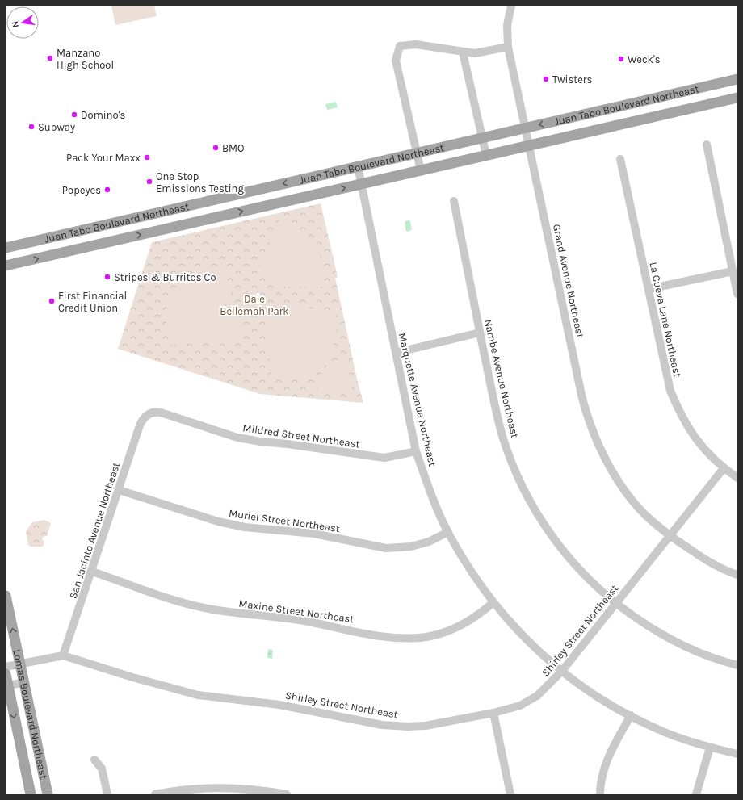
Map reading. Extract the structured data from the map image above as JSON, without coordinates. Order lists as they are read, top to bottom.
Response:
{
  "streets": {
    "main road": ["Juan Tabo Boulevard Northeast", "Lomas Boulevard Northeast"],
    "street": [
      "Grand Avenue Northeast",
      "La Cueva Lane Northeast",
      "Nambe Avenue Northeast",
      "Marquette Avenue Northeast",
      "Mildred Street Northeast",
      "Muriel Street Northeast",
      "San Jacinto Avenue Northeast",
      "Maxine Street Northeast",
      "Shirley Street Northeast"
    ]
  },
  "crossings": [
    ["Juan Tabo Boulevard Northeast", "Grand Avenue Northeast"],
    ["Juan Tabo Boulevard Northeast", "Marquette Avenue Northeast"],
    ["Grand Avenue Northeast", "Shirley Street Northeast"],
    ["La Cueva Lane Northeast", "Shirley Street Northeast"],
    ["Nambe Avenue Northeast", "Shirley Street Northeast"],
    ["Marquette Avenue Northeast", "Mildred Street Northeast"],
    ["Marquette Avenue Northeast", "Muriel Street Northeast"],
    ["Marquette Avenue Northeast", "Maxine Street Northeast"],
    ["Marquette Avenue Northeast", "Shirley Street Northeast"],
    ["Mildred Street Northeast", "San Jacinto Avenue Northeast"],
    ["Muriel Street Northeast", "San Jacinto Avenue Northeast"],
    ["San Jacinto Avenue Northeast", "Maxine Street Northeast"],
    ["San Jacinto Avenue Northeast", "Shirley Street Northeast"],
    ["Shirley Street Northeast", "Lomas Boulevard Northeast"]
  ],
  "parks": ["Dale Bellemah Park"],
  "places": [
    "Manzano High School",
    "Weck's",
    "Twisters",
    "Domino's",
    "Subway",
    "BMO",
    "Pack Your Maxx",
    "One Stop Emissions Testing",
    "Popeyes",
    "Stripes & Burritos Co",
    "First Financial Credit Union"
  ],
  "north": "left"
}
